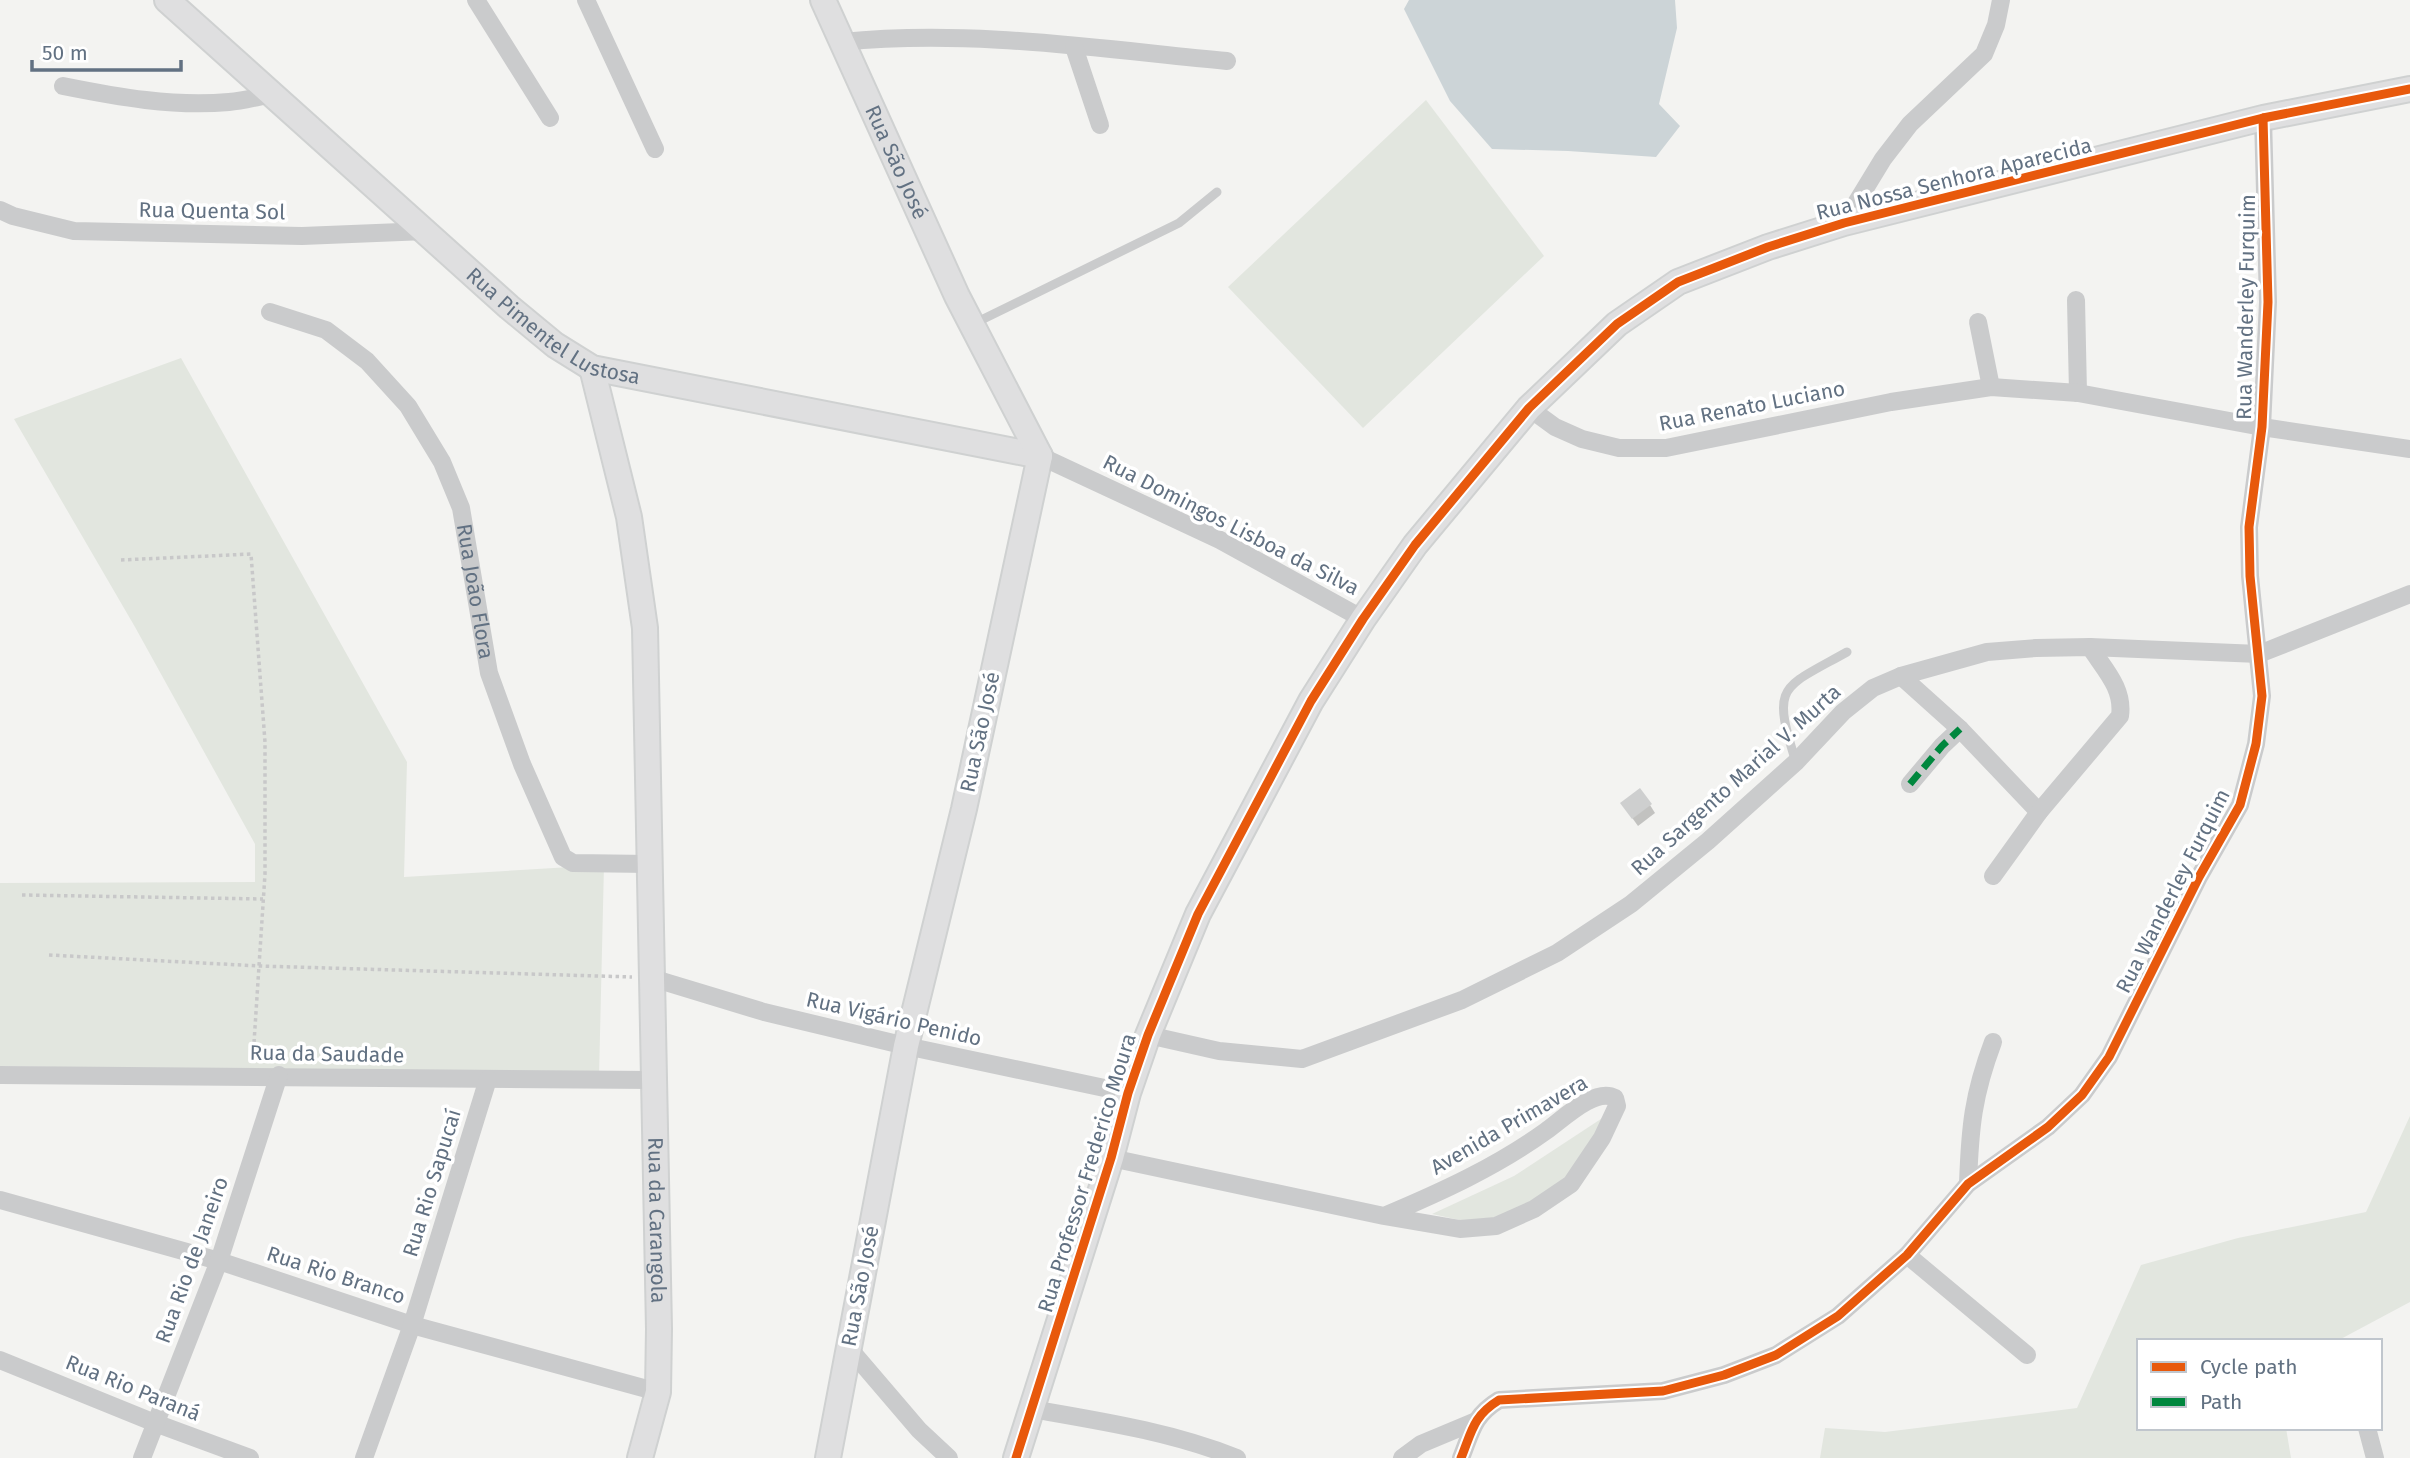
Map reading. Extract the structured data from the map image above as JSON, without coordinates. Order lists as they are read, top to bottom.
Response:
{
  "streets": {
    "main road": [
      "Rua São José",
      "Rua Nossa Senhora Aparecida",
      "Rua Pimentel Lustosa",
      "Rua Professor Frederico Moura",
      "Rua da Carangola"
    ],
    "street": [
      "Rua Quenta Sol",
      "Rua Wanderley Furquim",
      "Rua Renato Luciano",
      "Rua Domingos Lisboa da Silva",
      "Rua João Flora",
      "Rua Sargento Marial V. Murta",
      "Rua Vigário Penido",
      "Rua da Saudade",
      "Avenida Primavera",
      "Rua Rio Sapucaí",
      "Rua Rio de Janeiro",
      "Rua Rio Branco",
      "Rua Rio Paraná"
    ]
  },
  "crossings": [
    ["Rua São José", "Rua Pimentel Lustosa"],
    ["Rua São José", "Rua Domingos Lisboa da Silva"],
    ["Rua São José", "Rua Vigário Penido"],
    ["Rua Nossa Senhora Aparecida", "Rua Wanderley Furquim"],
    ["Rua Nossa Senhora Aparecida", "Rua Renato Luciano"],
    ["Rua Nossa Senhora Aparecida", "Rua Domingos Lisboa da Silva"],
    ["Rua Nossa Senhora Aparecida", "Rua Professor Frederico Moura"],
    ["Rua Quenta Sol", "Rua Pimentel Lustosa"],
    ["Rua Wanderley Furquim", "Rua Renato Luciano"],
    ["Rua Wanderley Furquim", "Rua Sargento Marial V. Murta"],
    ["Rua Pimentel Lustosa", "Rua Domingos Lisboa da Silva"],
    ["Rua Domingos Lisboa da Silva", "Rua Professor Frederico Moura"],
    ["Rua Sargento Marial V. Murta", "Rua Professor Frederico Moura"],
    ["Rua Vigário Penido", "Rua Professor Frederico Moura"],
    ["Rua Vigário Penido", "Rua da Carangola"],
    ["Rua da Saudade", "Rua Rio Sapucaí"],
    ["Rua da Saudade", "Rua da Carangola"],
    ["Rua da Saudade", "Rua Rio de Janeiro"],
    ["Avenida Primavera", "Rua Professor Frederico Moura"],
    ["Rua Rio Sapucaí", "Rua Rio Branco"],
    ["Rua da Carangola", "Rua Rio Branco"],
    ["Rua Rio de Janeiro", "Rua Rio Branco"],
    ["Rua Rio de Janeiro", "Rua Rio Paraná"]
  ],
  "legend": ["Cycle path", "Path"],
  "scale_bar": "50 m"
}
